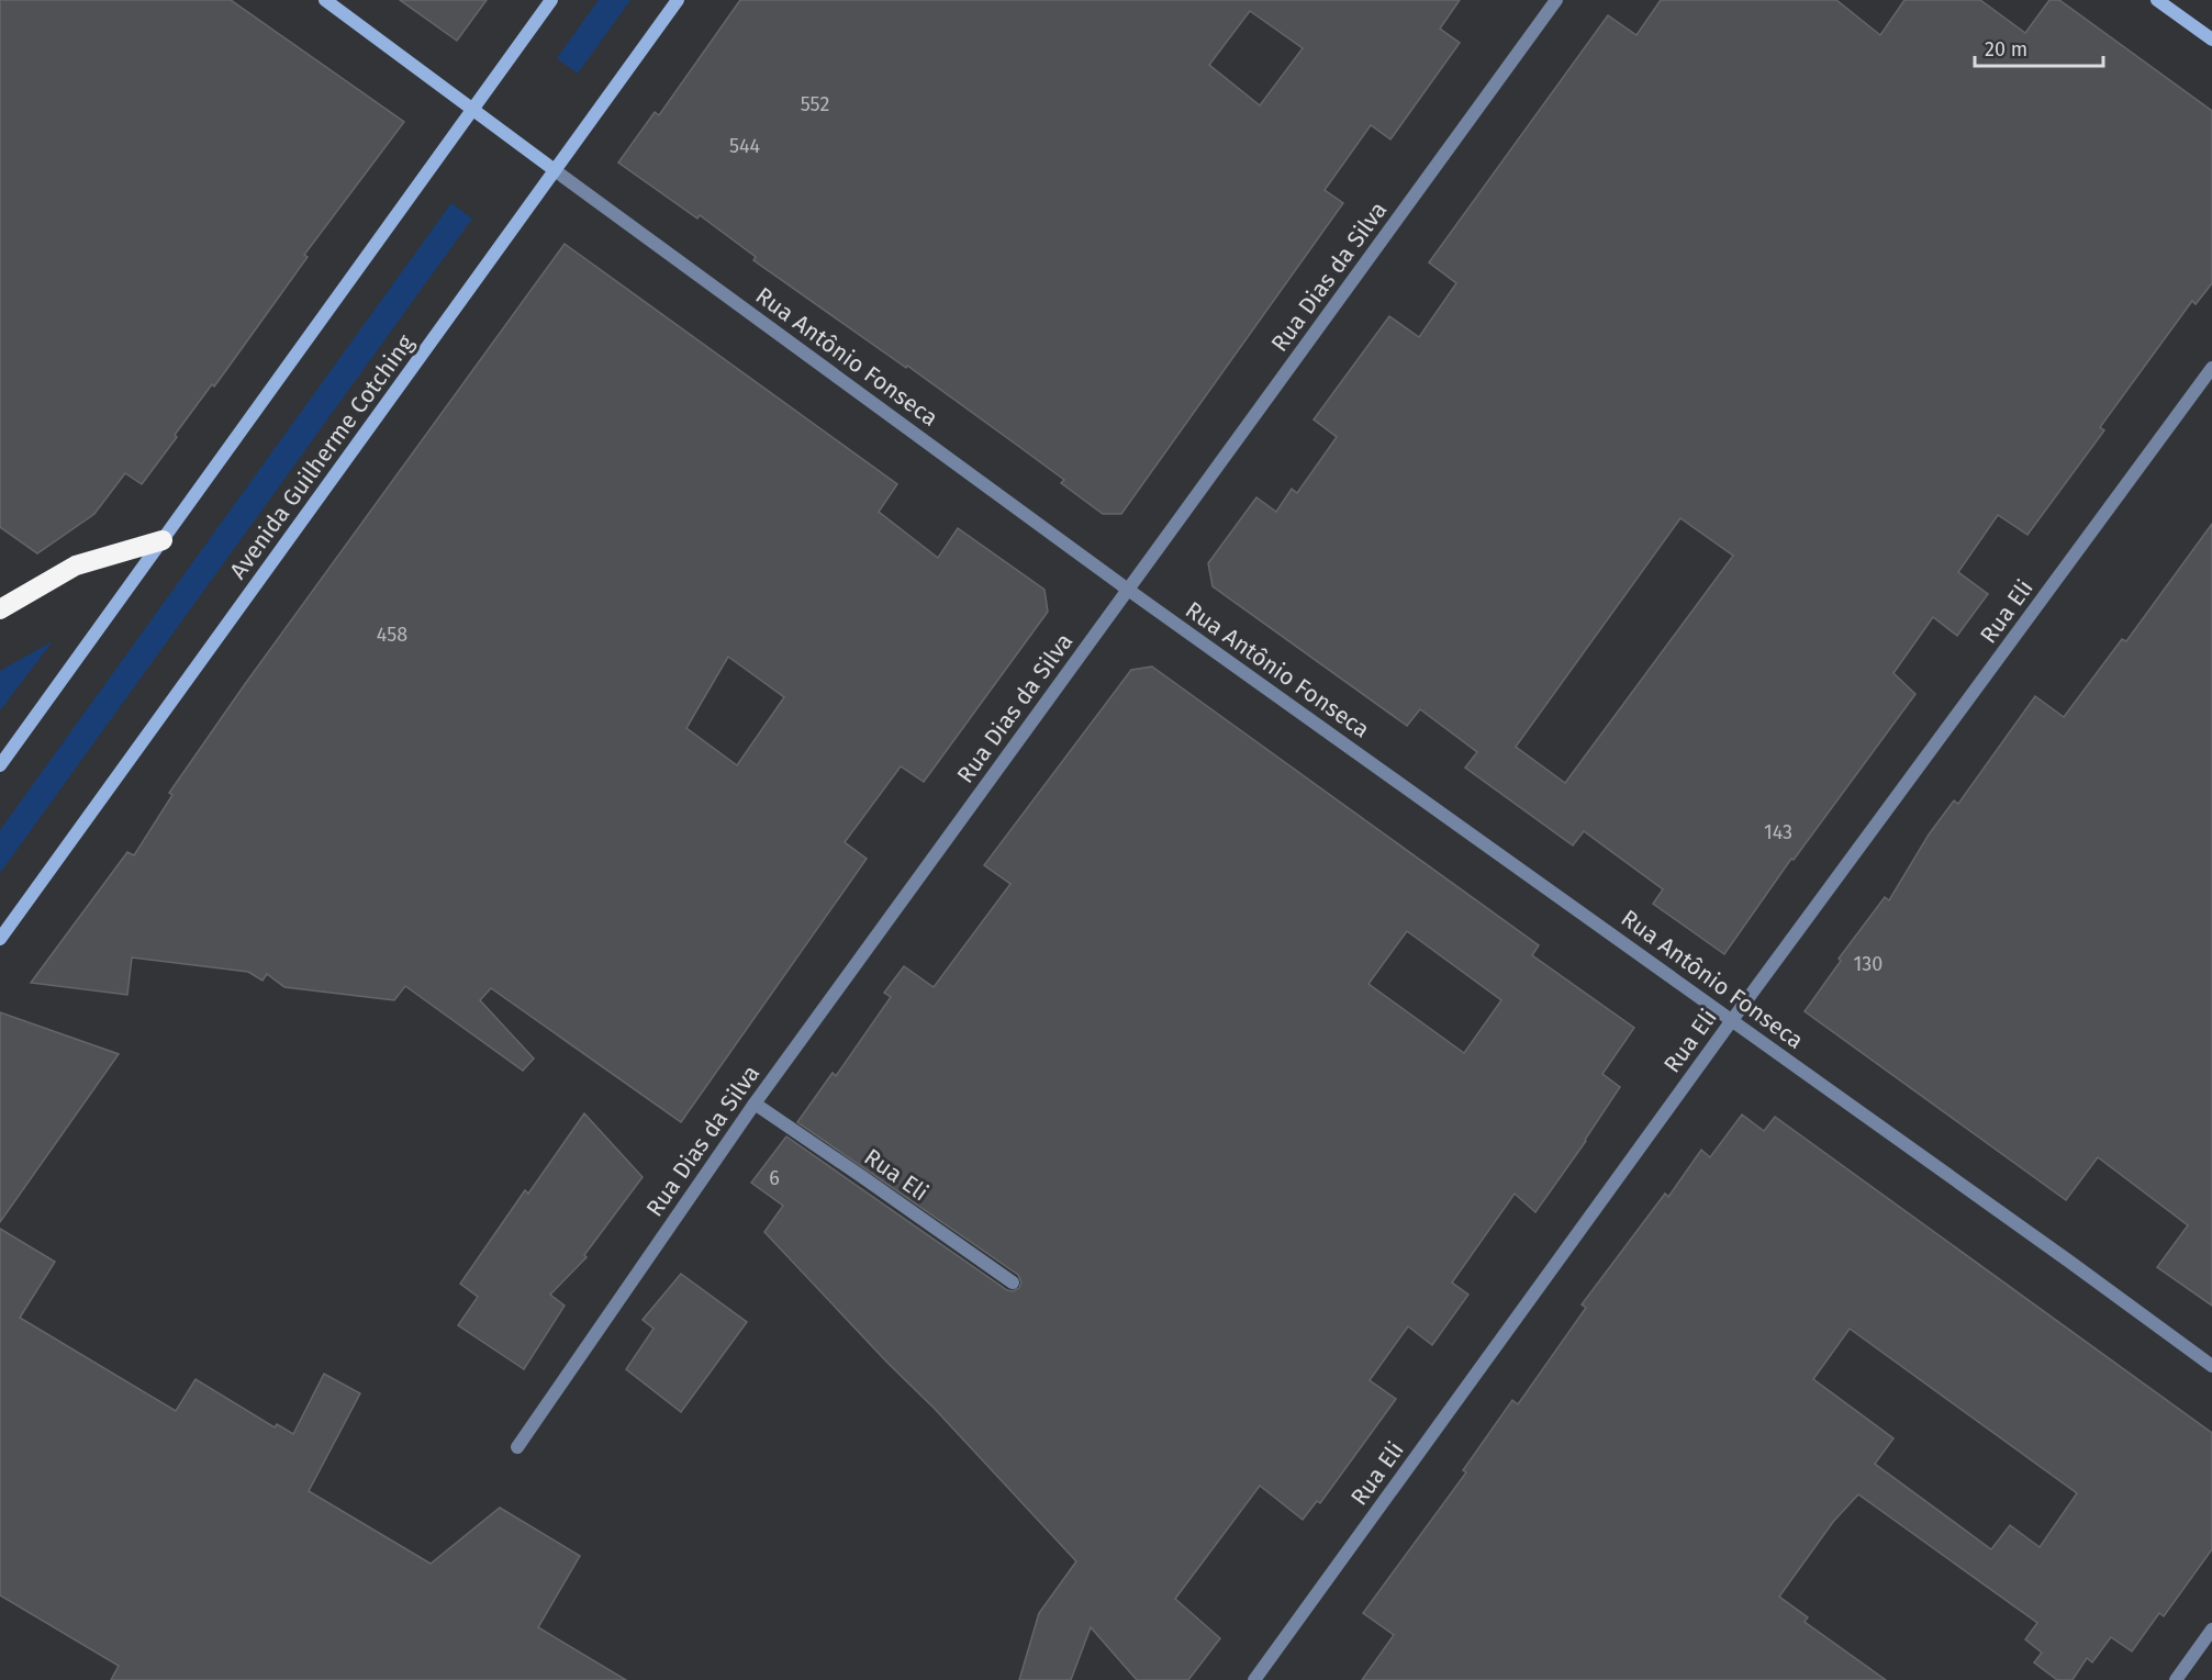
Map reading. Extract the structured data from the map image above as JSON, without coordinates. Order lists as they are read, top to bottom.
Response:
{
  "streets": {
    "main road": ["Rua Antônio Fonseca", "Avenida Guilherme Cotching"],
    "street": ["Rua Dias da Silva", "Rua Eli"]
  },
  "crossings": [
    ["Rua Dias da Silva", "Rua Antônio Fonseca"],
    ["Rua Dias da Silva", "Rua Eli"],
    ["Rua Antônio Fonseca", "Avenida Guilherme Cotching"],
    ["Rua Antônio Fonseca", "Rua Eli"]
  ],
  "house_numbers": [
    "552",
    "544",
    "458",
    "143",
    "130",
    "6"
  ],
  "scale_bar": "20 m"
}
